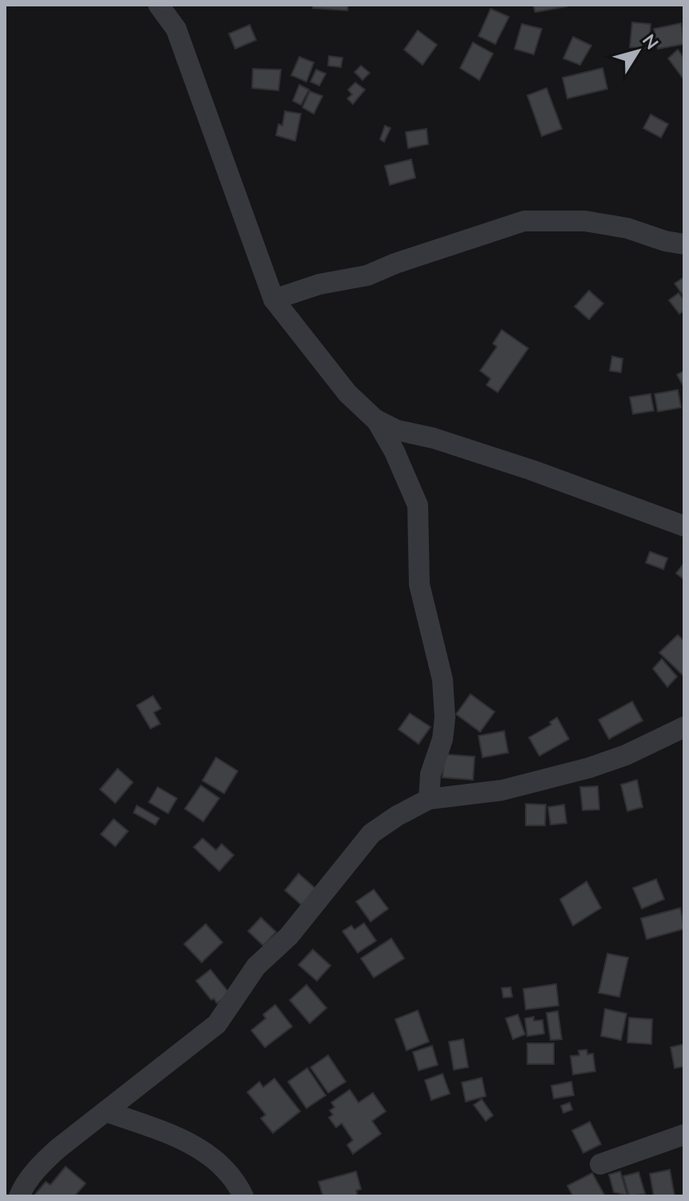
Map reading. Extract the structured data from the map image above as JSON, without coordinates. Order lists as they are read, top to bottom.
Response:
{
  "north": "top right"
}
